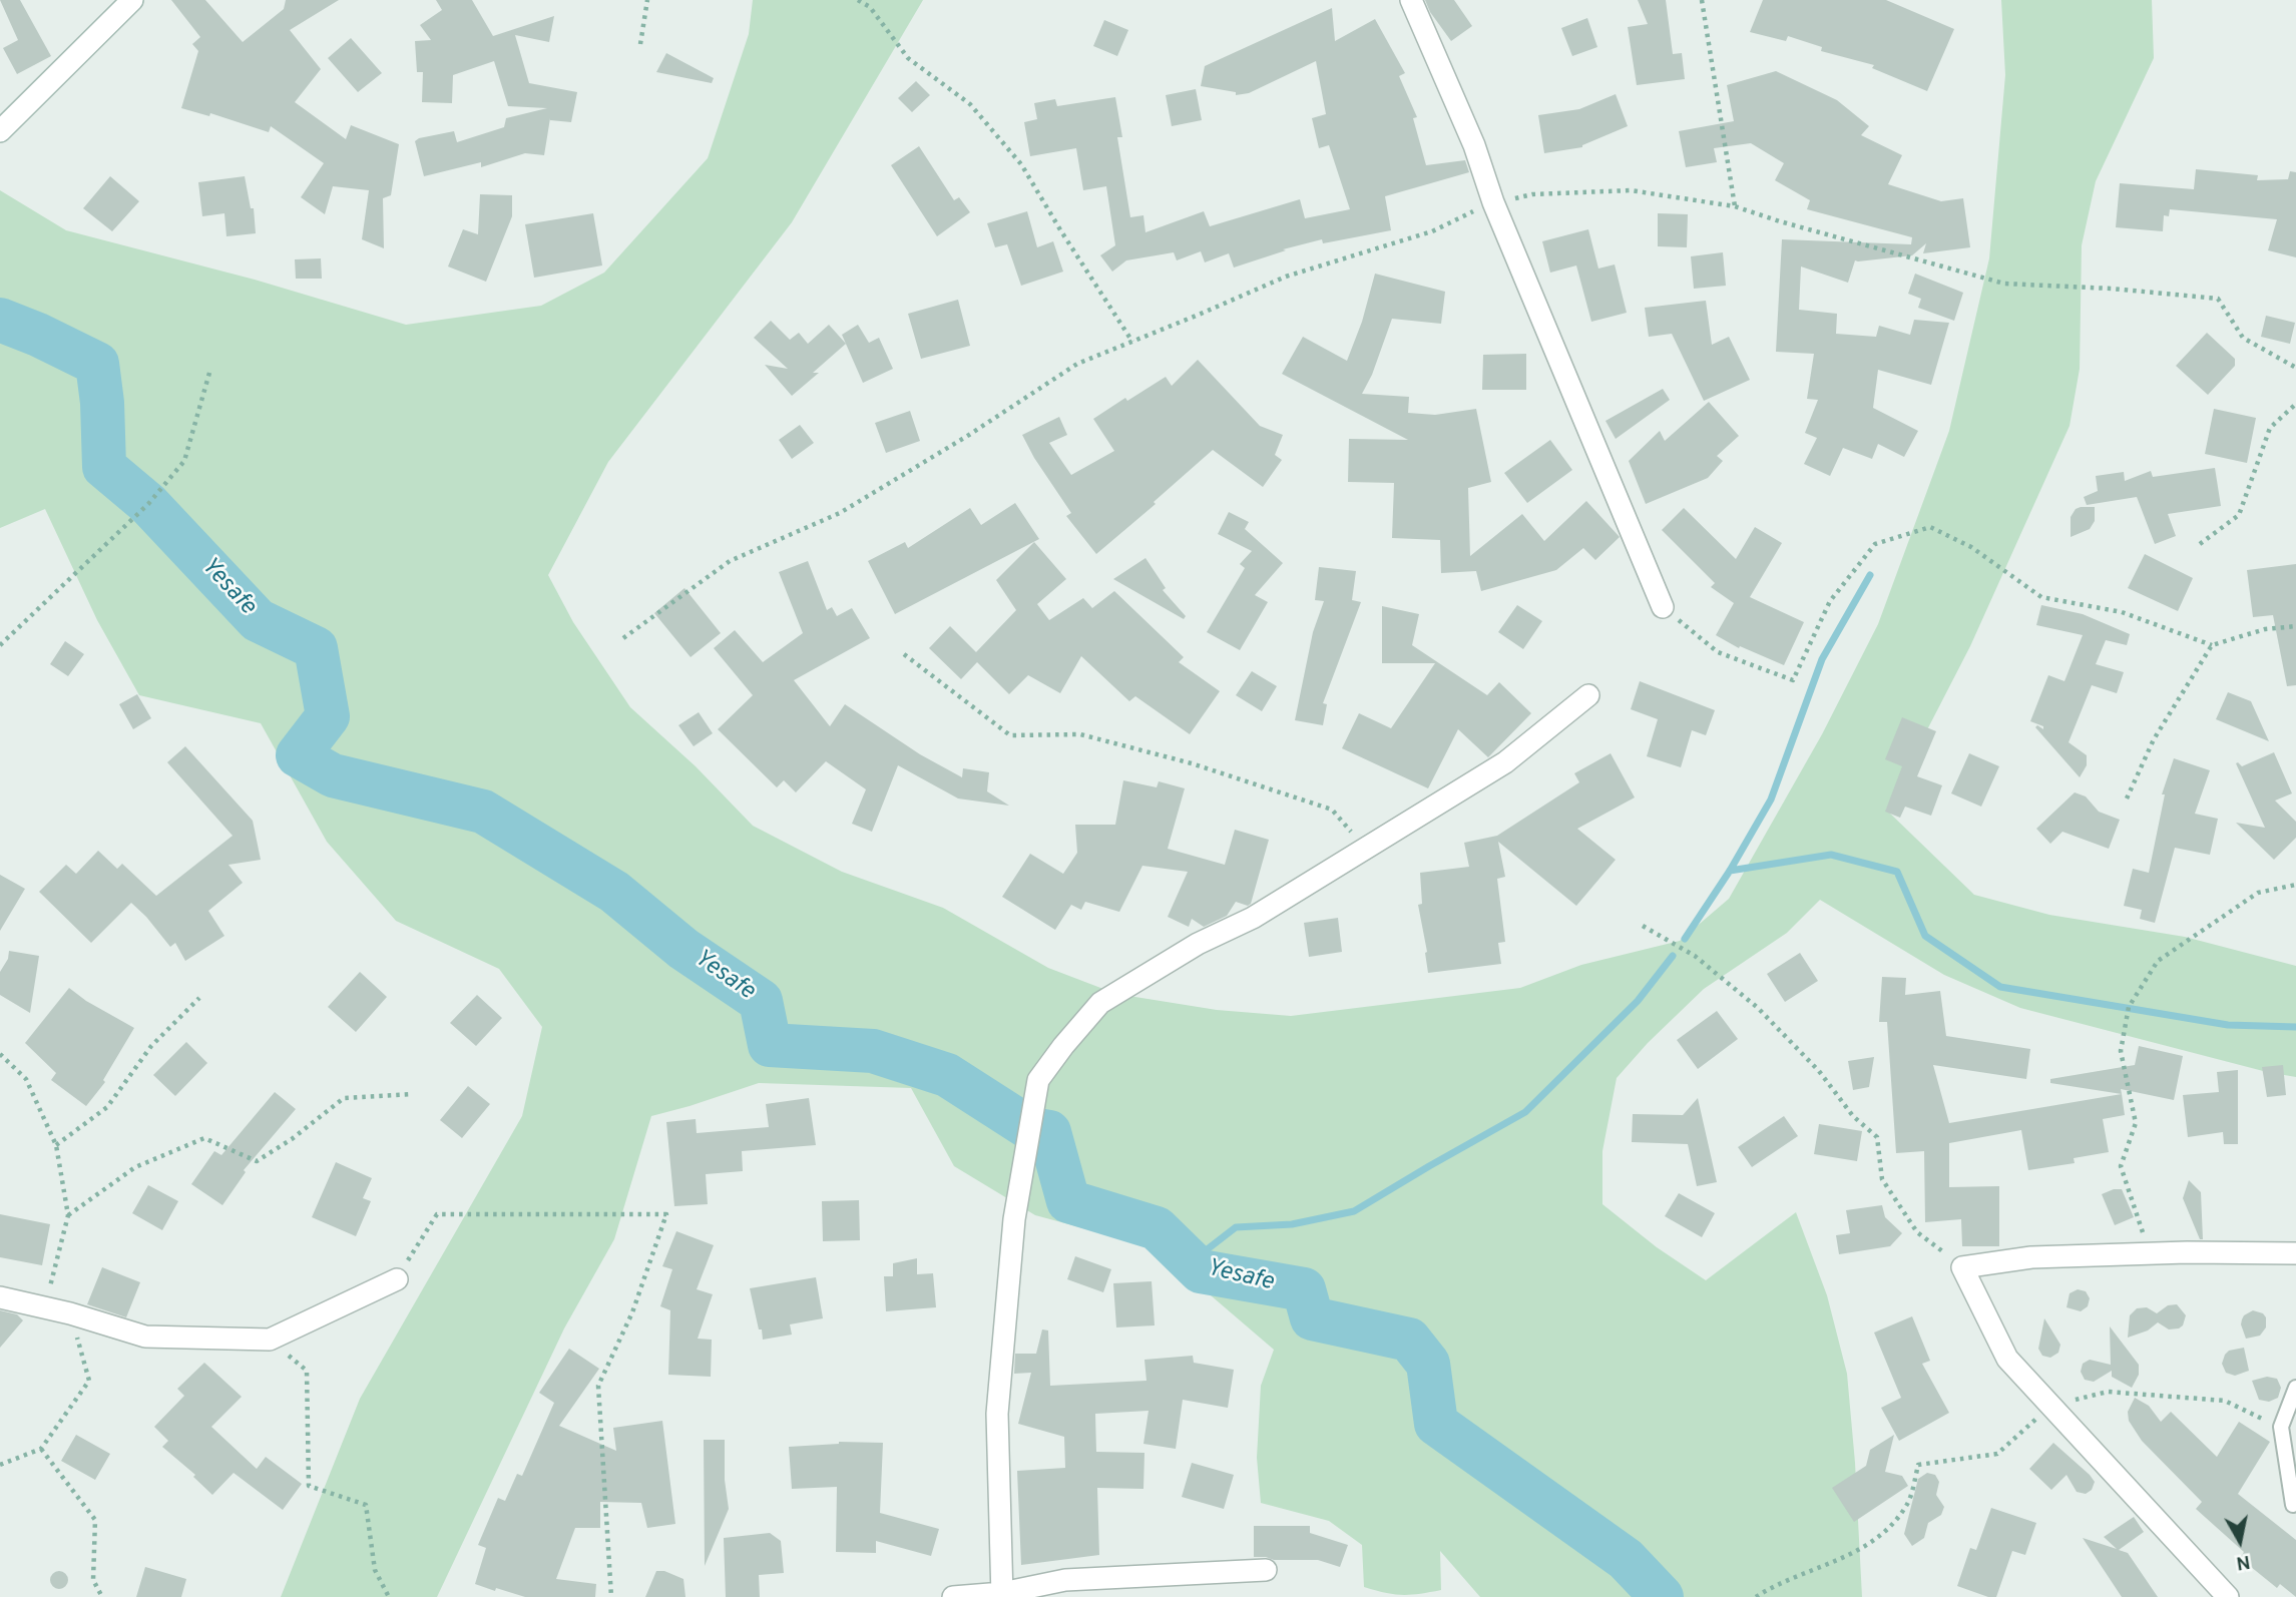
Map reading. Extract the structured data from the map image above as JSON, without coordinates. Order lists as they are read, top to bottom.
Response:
{
  "water": ["Yesafe"],
  "north": "bottom"
}
